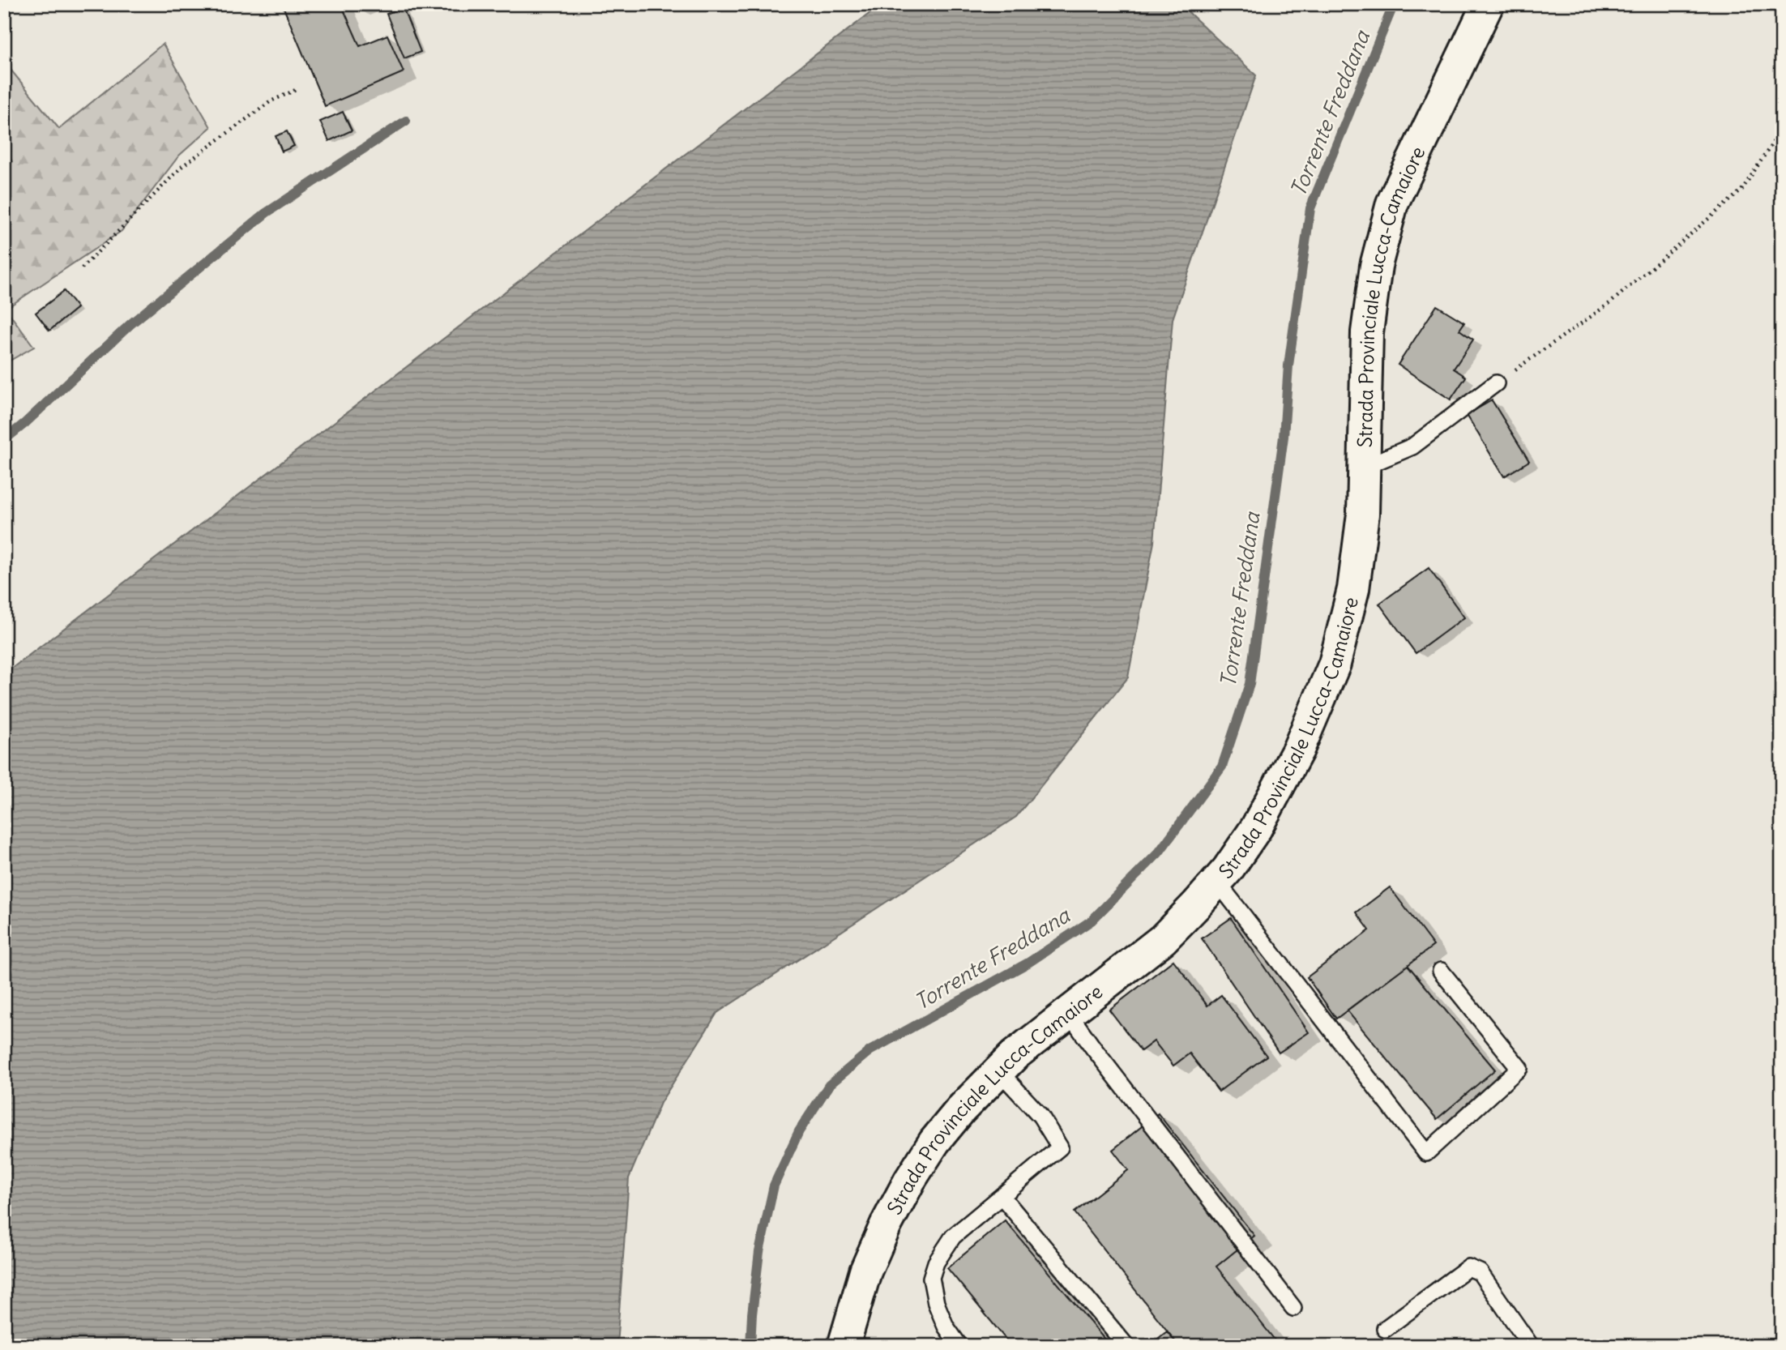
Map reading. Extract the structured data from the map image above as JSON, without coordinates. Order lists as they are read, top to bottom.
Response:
{
  "streets": {
    "main road": ["Strada Provinciale Lucca-Camaiore"]
  },
  "water": ["Torrente Freddana"]
}
